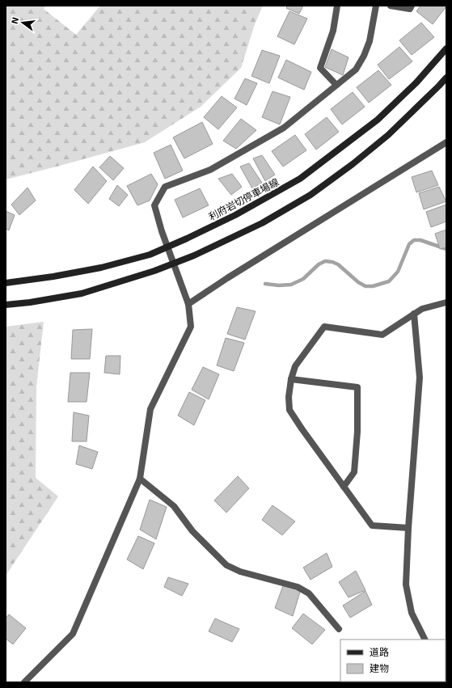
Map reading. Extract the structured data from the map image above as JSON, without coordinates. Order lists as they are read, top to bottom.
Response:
{
  "streets": {
    "main road": ["利府岩切停車場線"]
  },
  "legend": ["道路", "建物"],
  "north": "left"
}
